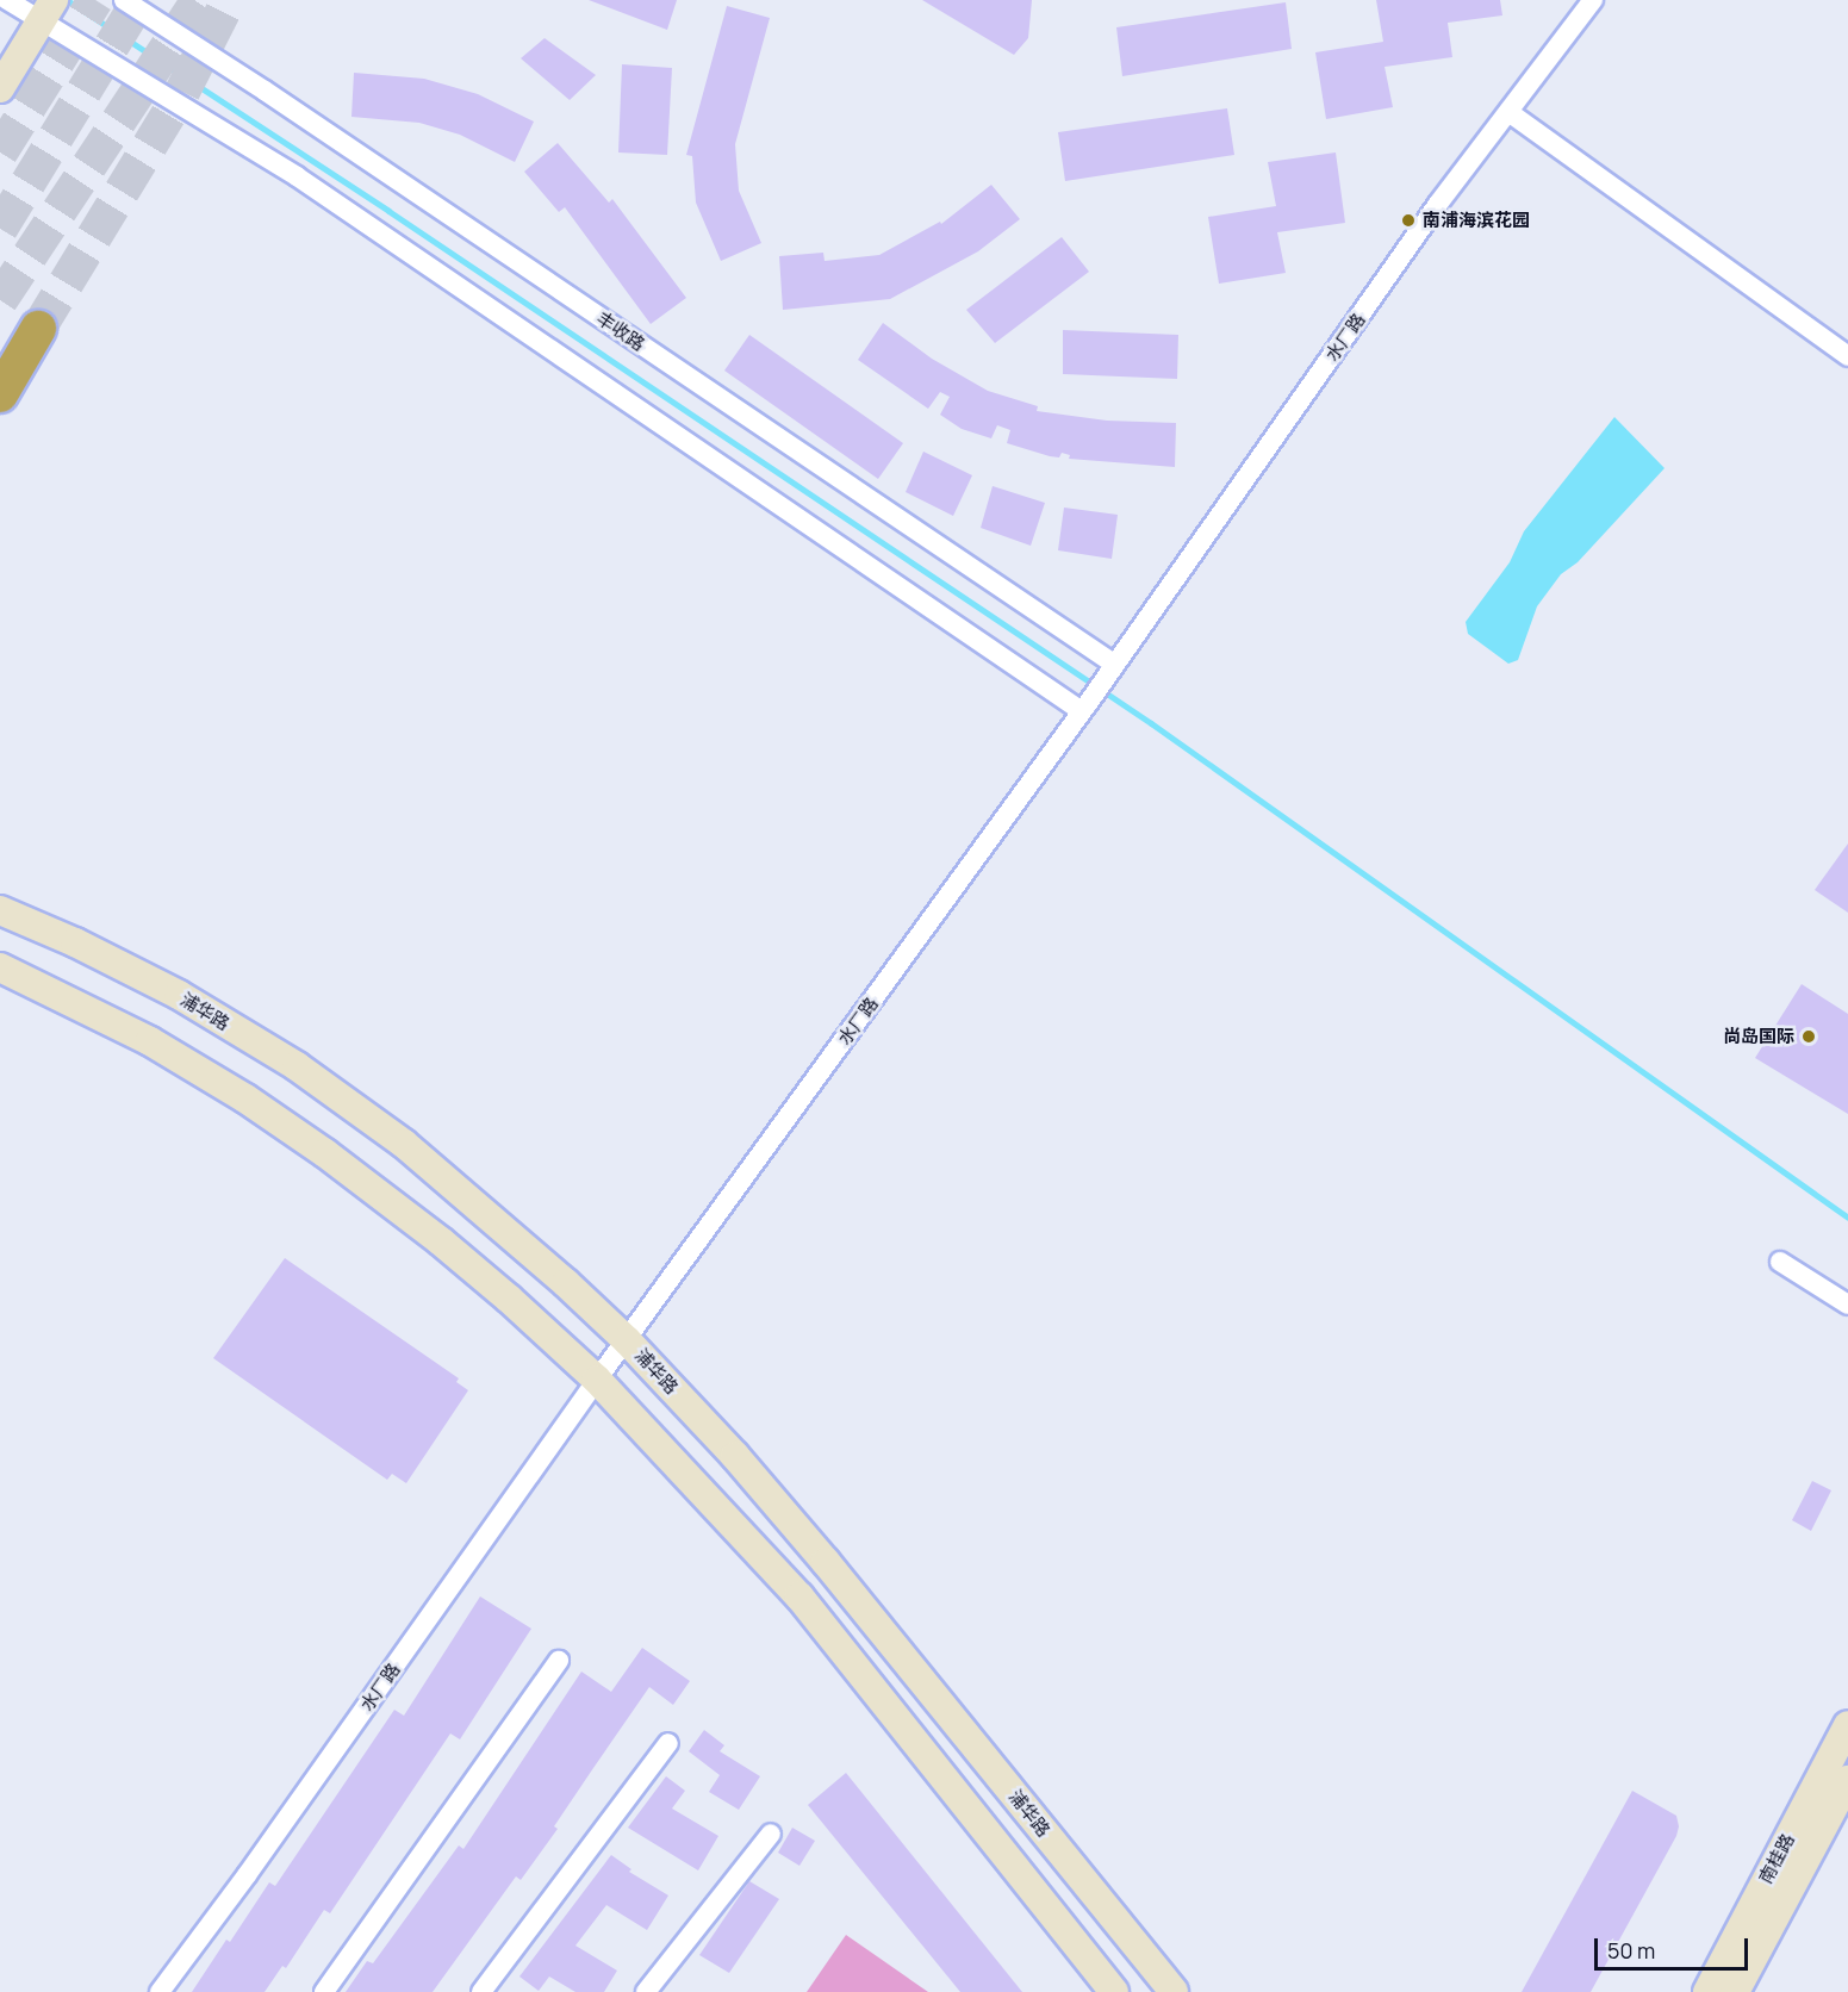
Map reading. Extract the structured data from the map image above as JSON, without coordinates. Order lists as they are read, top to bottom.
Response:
{
  "streets": {
    "main road": ["浦华路", "南桂路"],
    "street": ["丰收路", "水厂路"]
  },
  "crossings": [
    ["丰收路", "水厂路"],
    ["水厂路", "浦华路"]
  ],
  "places": ["南浦海滨花园", "尚岛国际"],
  "scale_bar": "50 m"
}
